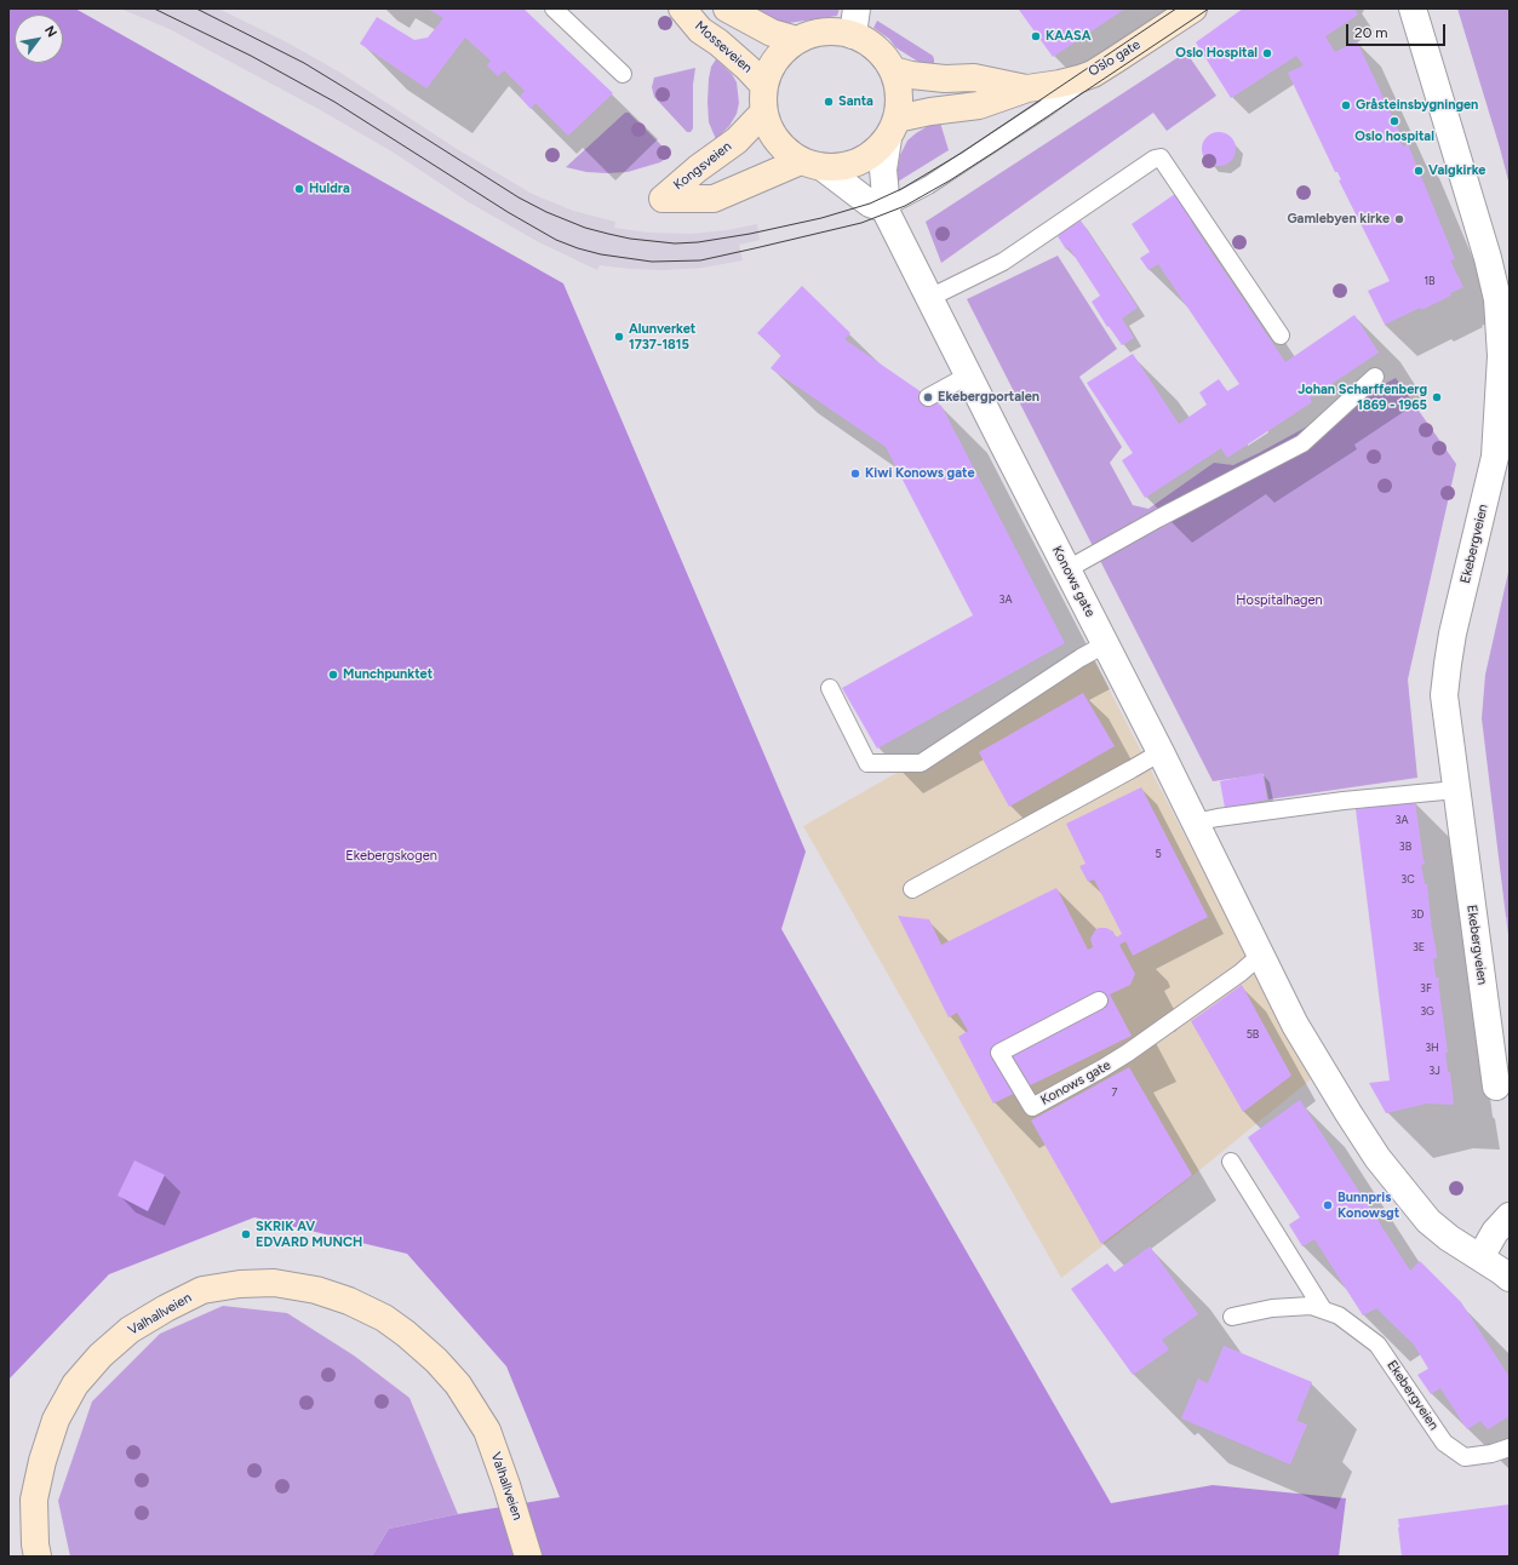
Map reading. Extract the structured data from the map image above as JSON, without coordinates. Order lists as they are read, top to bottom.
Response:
{
  "streets": {
    "street": [
      "Mosseveien",
      "Oslo gate",
      "Kongsveien",
      "Ekebergveien",
      "Konows gate",
      "Valhallveien"
    ]
  },
  "crossings": [
    ["Mosseveien", "Oslo gate"],
    ["Mosseveien", "Kongsveien"],
    ["Mosseveien", "Konows gate"],
    ["Oslo gate", "Kongsveien"],
    ["Oslo gate", "Konows gate"],
    ["Kongsveien", "Konows gate"]
  ],
  "parks": ["Hospitalhagen", "Ekebergskogen"],
  "places": [
    "KAASA",
    "Oslo Hospital",
    "Santa",
    "Gråsteinsbygningen",
    "Oslo hospital",
    "Valgkirke",
    "Huldra",
    "Gamlebyen kirke",
    "Alunverket 1737-1815",
    "Ekebergportalen",
    "Johan Scharffenberg 1869 - 1965",
    "Kiwi Konows gate",
    "Munchpunktet",
    "Bunnpris Konowsgt",
    "SKRIK AV EDVARD MUNCH"
  ],
  "house_numbers": [
    "1B",
    "3A",
    "3A",
    "3B",
    "5",
    "3C",
    "3D",
    "3E",
    "3F",
    "3G",
    "5B",
    "3H",
    "3J",
    "7"
  ],
  "scale_bar": "20 m",
  "north": "top right"
}
